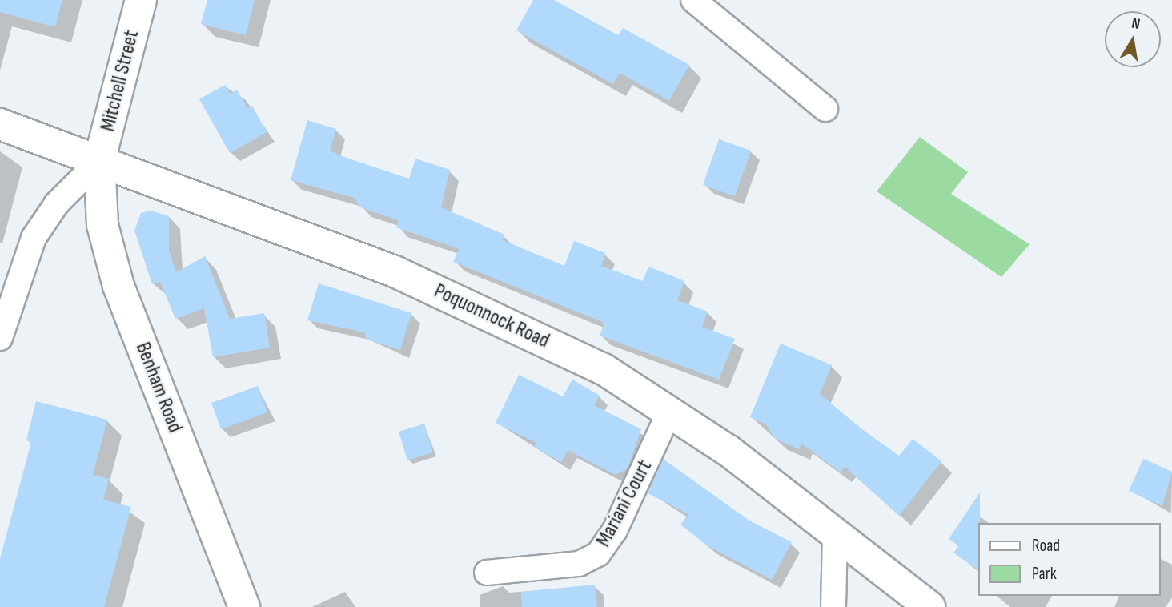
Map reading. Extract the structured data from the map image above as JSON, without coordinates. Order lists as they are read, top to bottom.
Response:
{
  "streets": {
    "street": [
      "Mitchell Street",
      "Poquonnock Road",
      "Benham Road",
      "Mariani Court"
    ]
  },
  "crossings": [
    ["Mitchell Street", "Poquonnock Road"],
    ["Mitchell Street", "Benham Road"],
    ["Poquonnock Road", "Benham Road"],
    ["Poquonnock Road", "Mariani Court"]
  ],
  "legend": ["Road", "Park"],
  "north": "top"
}
